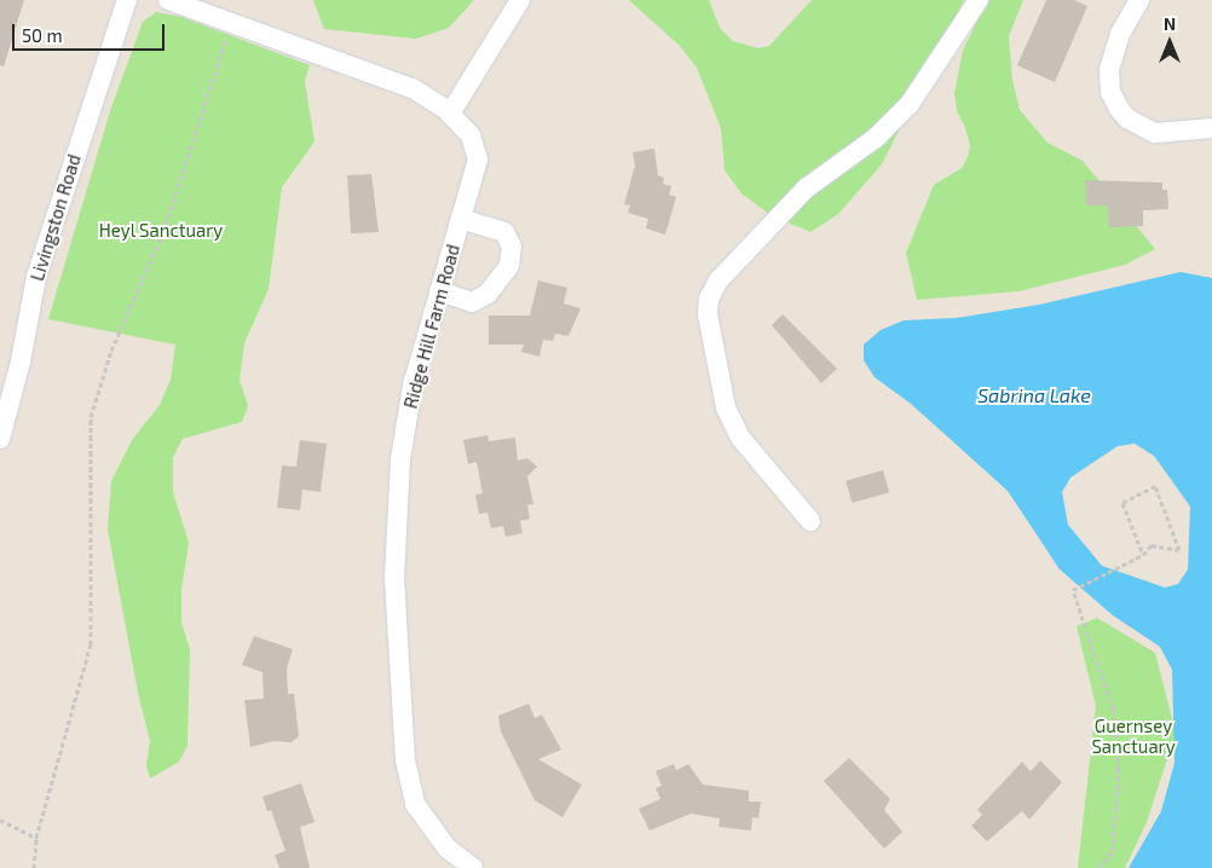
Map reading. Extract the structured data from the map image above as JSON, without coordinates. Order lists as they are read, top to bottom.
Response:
{
  "streets": {
    "street": ["Livingston Road", "Ridge Hill Farm Road"]
  },
  "water": ["Sabrina Lake"],
  "parks": ["Heyl Sanctuary", "Guernsey Sanctuary"],
  "scale_bar": "50 m",
  "north": "top"
}
